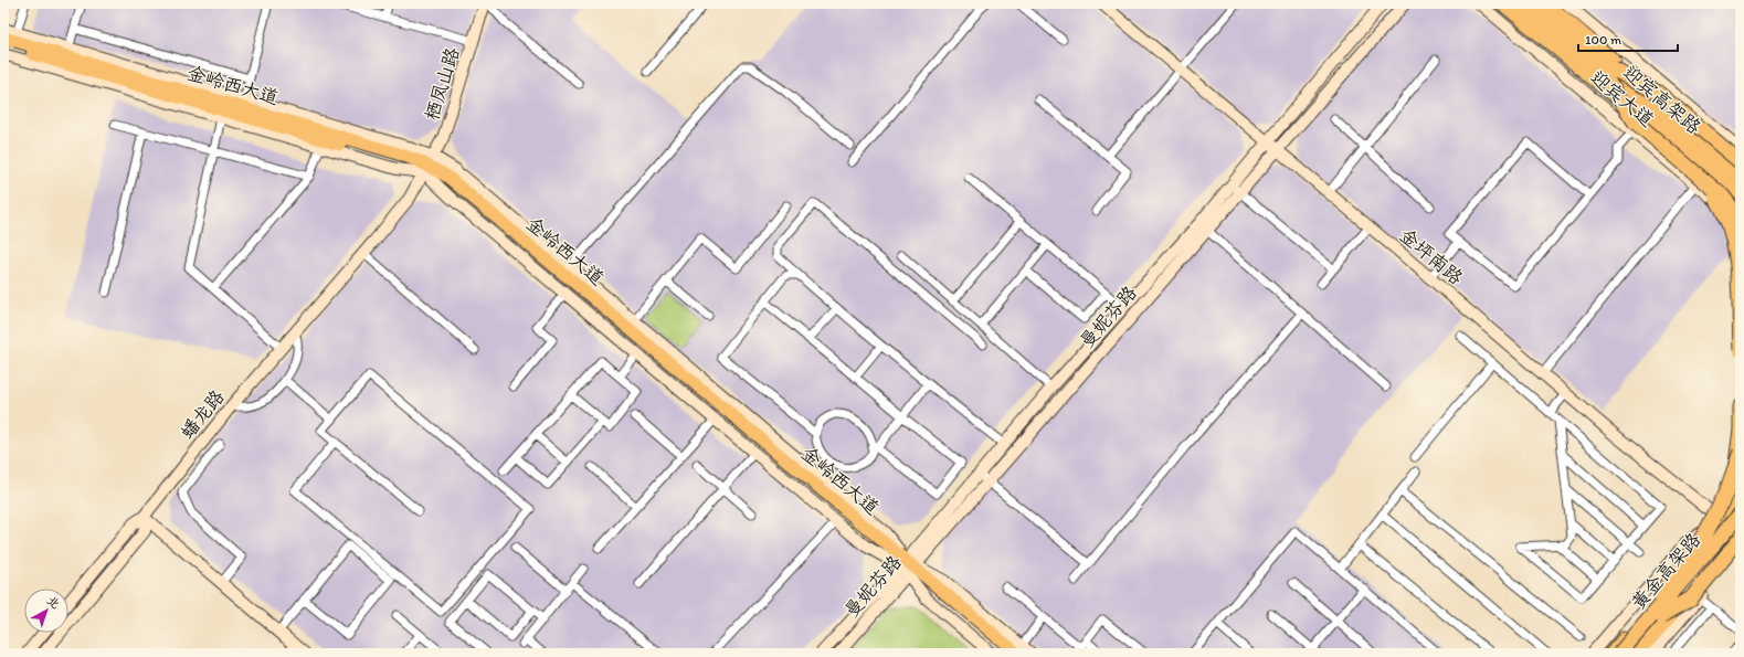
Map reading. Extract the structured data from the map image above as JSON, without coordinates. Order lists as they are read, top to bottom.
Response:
{
  "streets": {
    "highway": ["迎宾高架路", "黄金高架路"],
    "main road": ["金岭西大道", "迎宾大道"],
    "street": [
      "栖凤山路",
      "金坪南路",
      "曼妮芬路",
      "蟠龙路"
    ]
  },
  "crossings": [
    ["栖凤山路", "金岭西大道"],
    ["栖凤山路", "蟠龙路"],
    ["金岭西大道", "曼妮芬路"],
    ["金岭西大道", "蟠龙路"],
    ["金坪南路", "曼妮芬路"],
    ["金坪南路", "黄金高架路"]
  ],
  "scale_bar": "100 m",
  "north": "top right"
}
